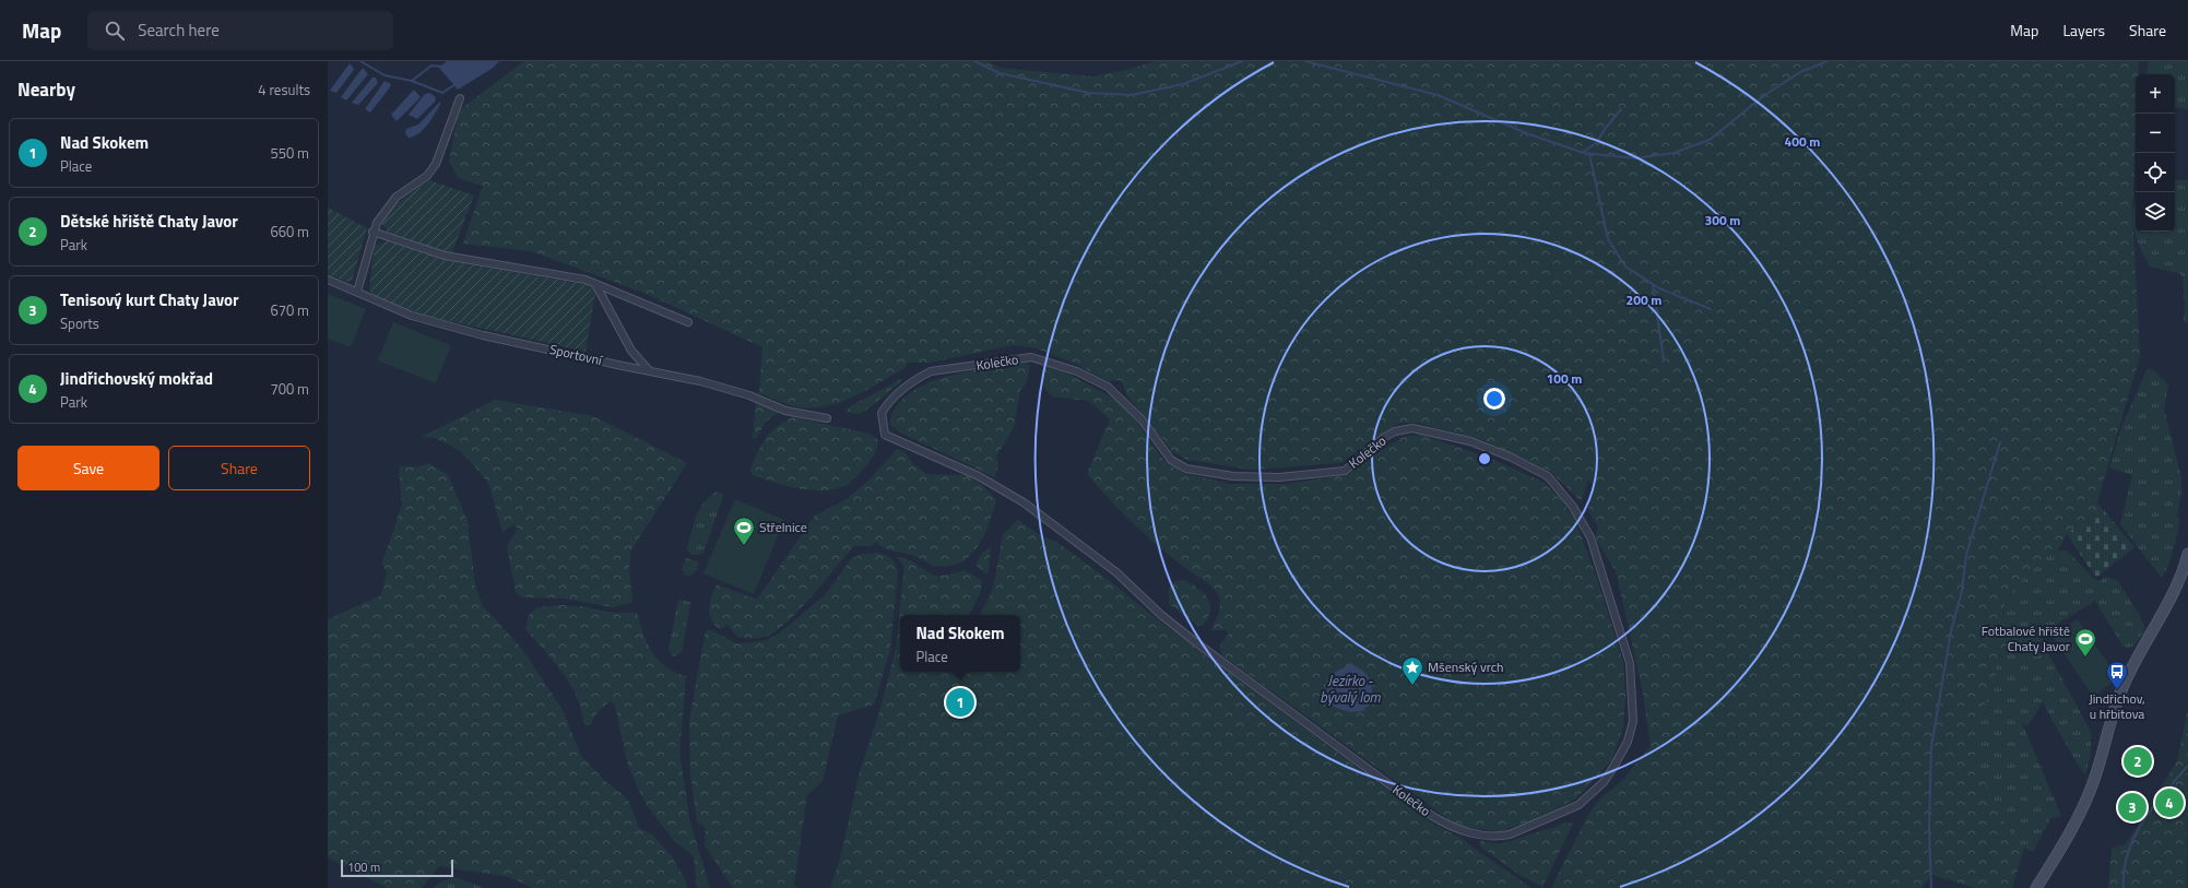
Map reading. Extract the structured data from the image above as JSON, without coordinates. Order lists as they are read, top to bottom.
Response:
{
  "streets": {
    "street": ["Sportovní", "Kolečko"]
  },
  "water": ["Jezírko - bývalý lom"],
  "places": {
    "sports": ["Střelnice", "Fotbalové hřiště Chaty Javor"],
    "place": ["Mšenský vrch"],
    "bus stop": ["Jindřichov, u hřbitova"]
  },
  "scale_bar": "100 m",
  "page": {
    "header": "Map",
    "search": "Search here",
    "nav": ["Map", "Layers", "Share"],
    "heading": ["Nearby", "4 results"],
    "map_buttons": ["+", "−"],
    "list": [
      {
        "mark": "1",
        "name": "Nad Skokem",
        "note": "Place",
        "value": "550 m"
      },
      {
        "mark": "2",
        "name": "Dětské hřiště Chaty Javor",
        "note": "Park",
        "value": "660 m"
      },
      {
        "mark": "3",
        "name": "Tenisový kurt Chaty Javor",
        "note": "Sports",
        "value": "670 m"
      },
      {
        "mark": "4",
        "name": "Jindřichovský mokřad",
        "note": "Park",
        "value": "700 m"
      }
    ],
    "buttons": ["Save", "Share"],
    "popup": ["Nad Skokem", "Place"],
    "pins": [
      "1",
      "2",
      "4",
      "3"
    ],
    "scale": "100 m"
  },
  "rings": [
    "400 m",
    "300 m",
    "200 m",
    "100 m"
  ]
}
